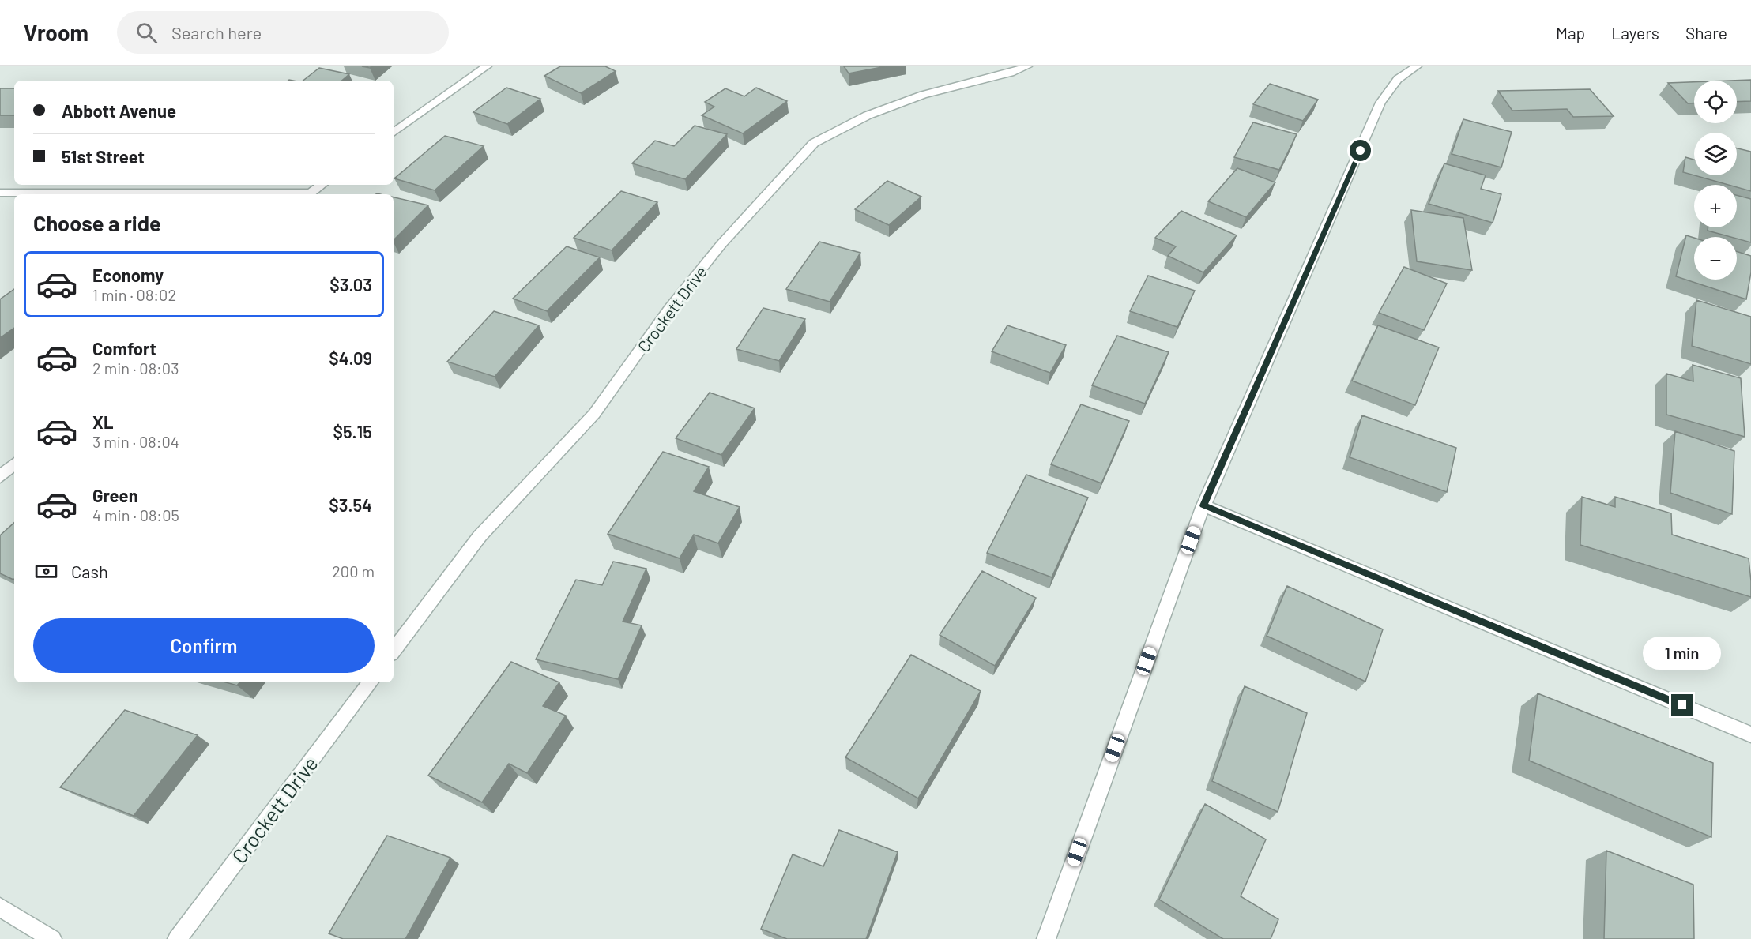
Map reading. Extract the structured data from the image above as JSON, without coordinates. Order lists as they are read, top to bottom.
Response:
{
  "streets": {
    "street": ["Crockett Drive"]
  },
  "page": {
    "header": "Vroom",
    "search": "Search here",
    "nav": ["Map", "Layers", "Share"],
    "map_buttons": ["+", "−"],
    "banner": ["Abbott Avenue", "51st Street"],
    "heading": "Choose a ride",
    "list": [
      {
        "name": "Economy",
        "note": "1 min · 08:02",
        "value": "$3.03"
      },
      {
        "name": "Comfort",
        "note": "2 min · 08:03",
        "value": "$4.09"
      },
      {
        "name": "XL",
        "note": "3 min · 08:04",
        "value": "$5.15"
      },
      {
        "name": "Green",
        "note": "4 min · 08:05",
        "value": "$3.54"
      }
    ],
    "pay": ["Cash", "200 m"],
    "buttons": "Confirm",
    "bubble": "1 min"
  }
}
